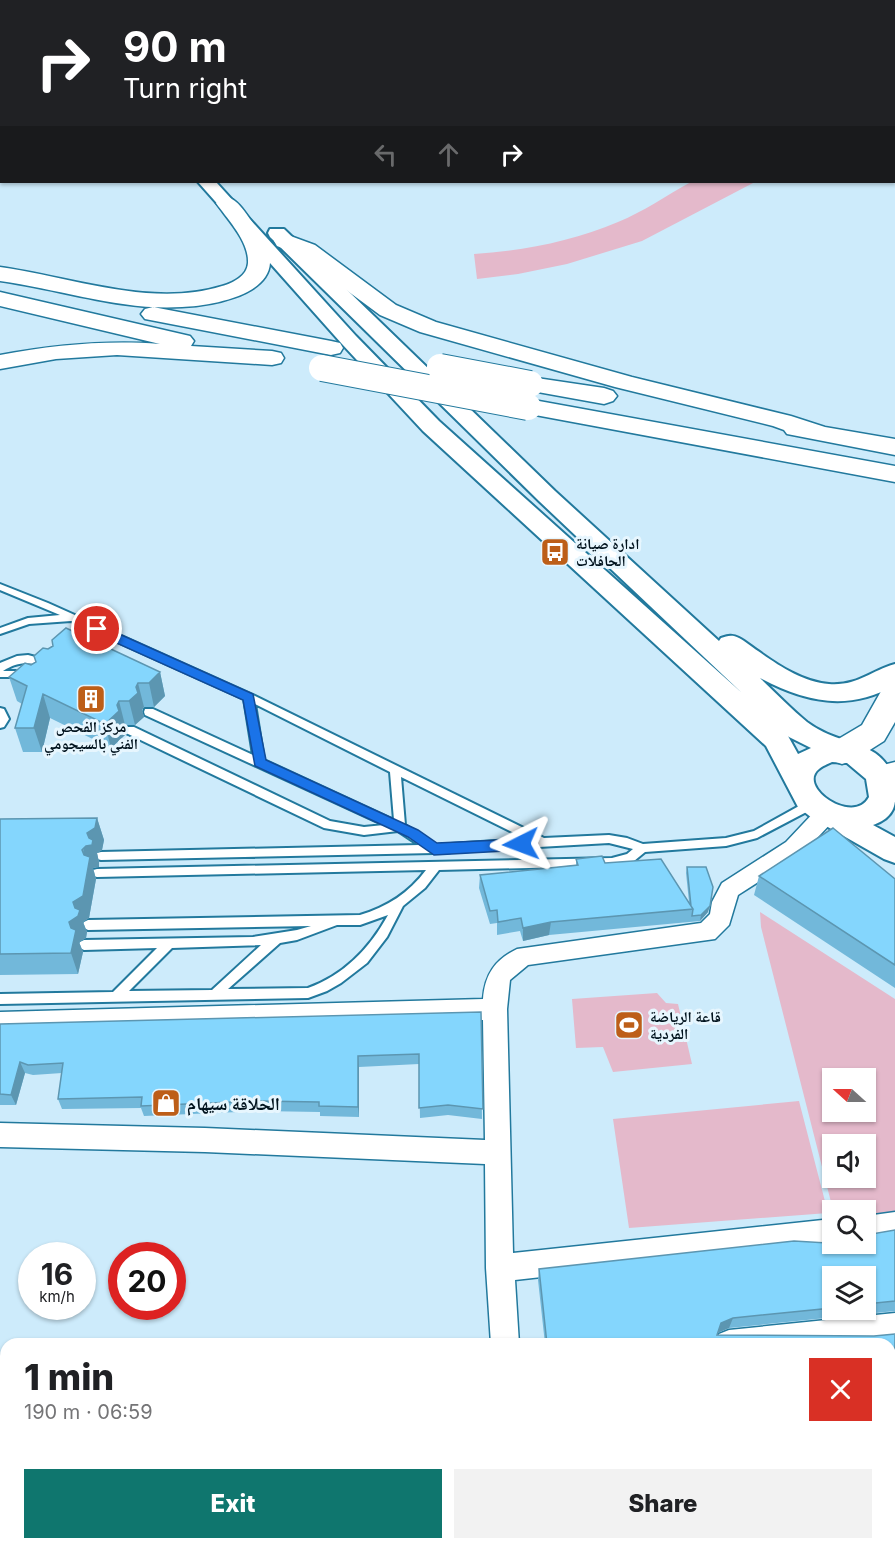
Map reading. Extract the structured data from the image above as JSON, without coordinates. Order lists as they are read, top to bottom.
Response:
{
  "places": {
    "bus stop": ["ادارة صيانة الحافلات"],
    "building": ["مركز الفحص الفني بالسيجومي"],
    "sports": ["قاعة الرياضة الفردية"],
    "shop": ["الحلاقة سيهام"]
  },
  "north": "left",
  "page": {
    "turn": ["90 m", "Turn right"],
    "speed": "16 km/h",
    "limit": "20",
    "heading": ["1 min", "190 m · 06:59"],
    "buttons": ["Exit", "Share"]
  }
}
